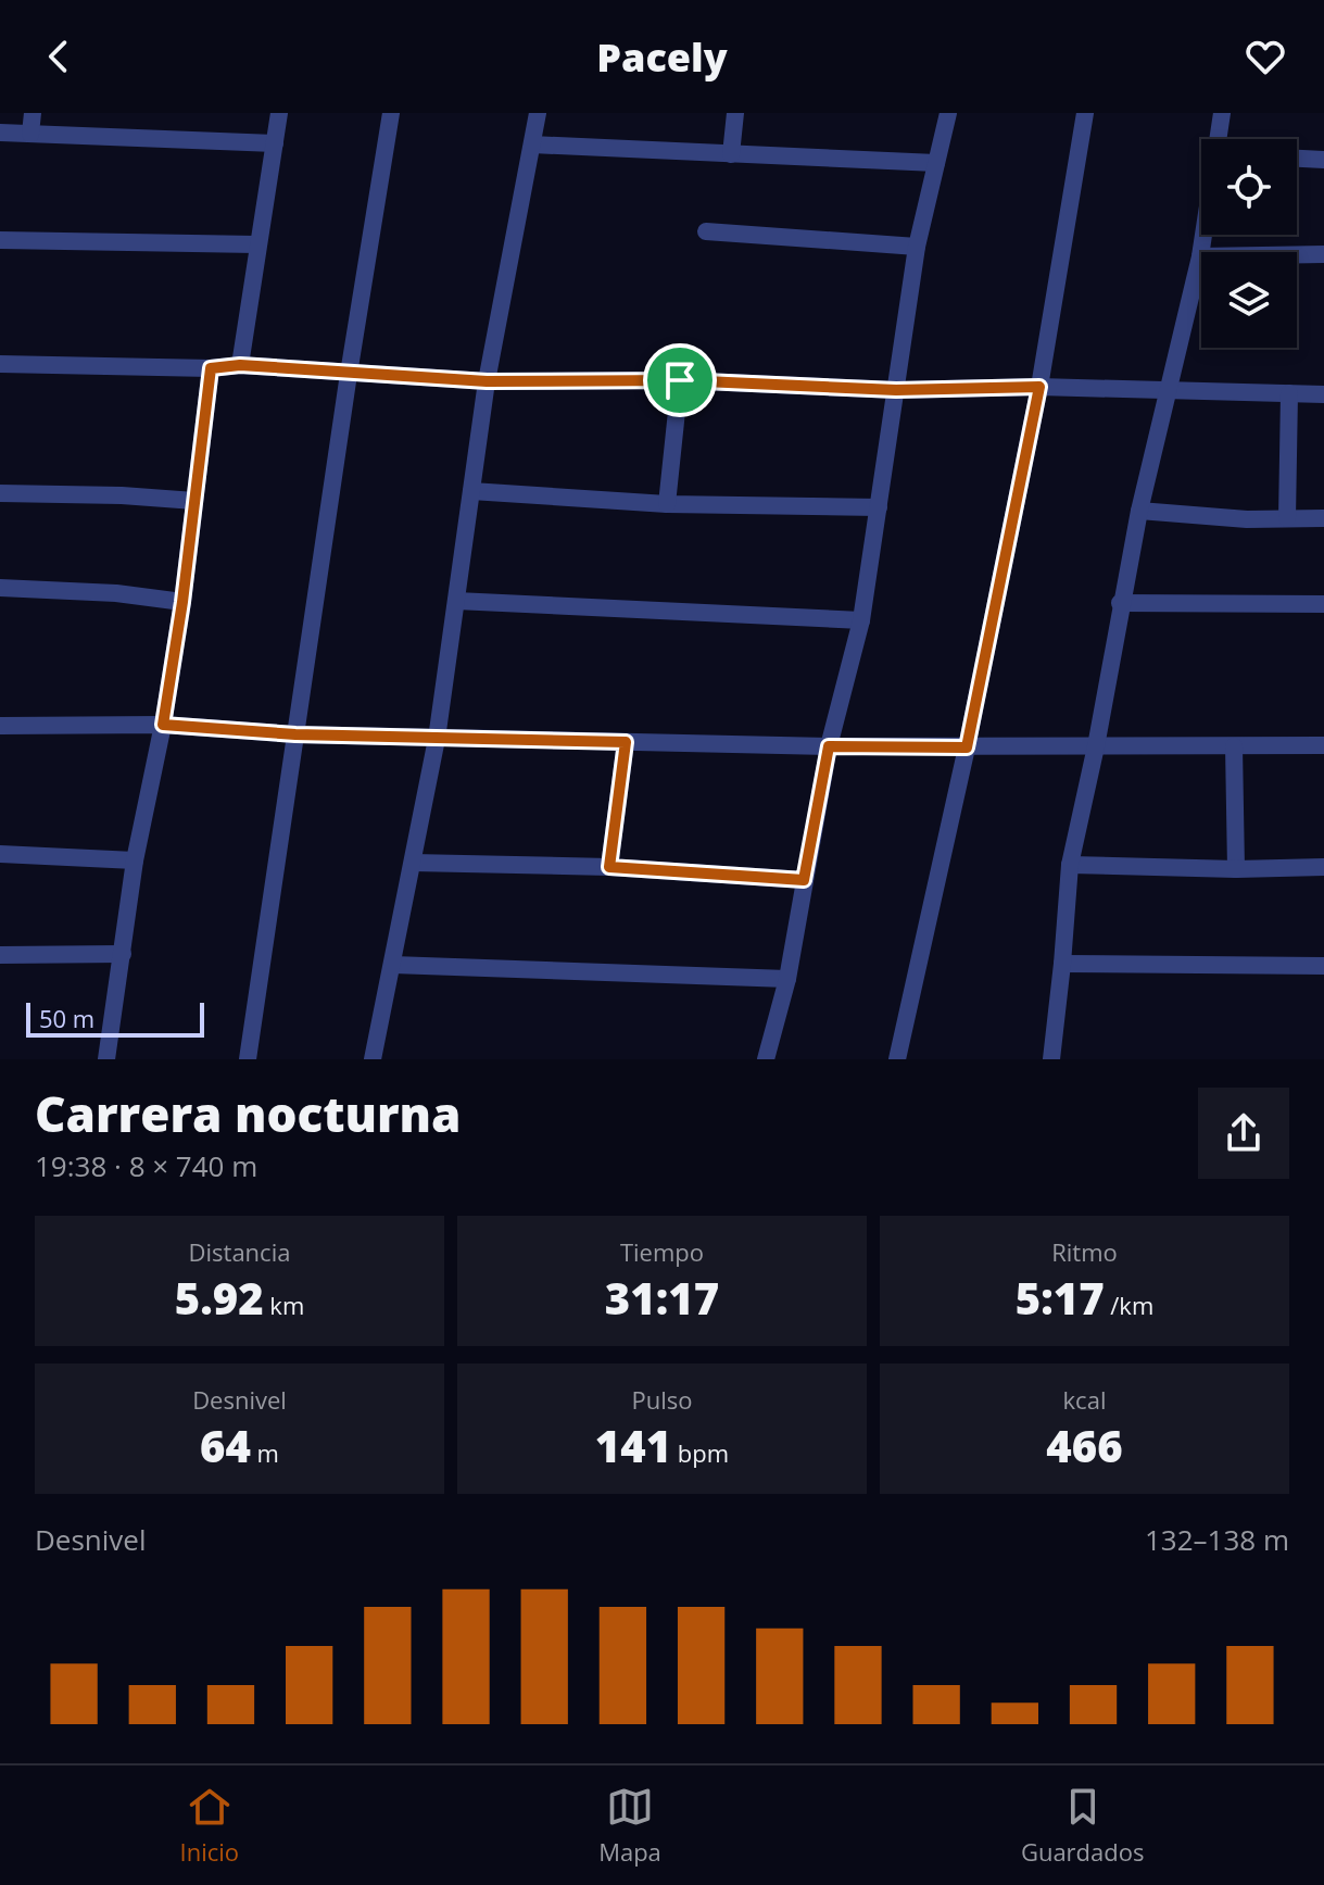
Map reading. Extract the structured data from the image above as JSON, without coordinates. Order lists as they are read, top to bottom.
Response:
{
  "scale_bar": "50 m",
  "page": {
    "header": "Pacely",
    "scale": "50 m",
    "heading": ["Carrera nocturna", "19:38 · 8 × 740 m"],
    "stats": [
      ["Distancia", "5.92 km"],
      ["Tiempo", "31:17"],
      ["Ritmo", "5:17 /km"],
      ["Desnivel", "64 m"],
      ["Pulso", "141 bpm"],
      ["kcal", "466"]
    ],
    "chart": ["Desnivel", "132–138 m"],
    "tabs": ["Inicio", "Mapa", "Guardados"]
  }
}
